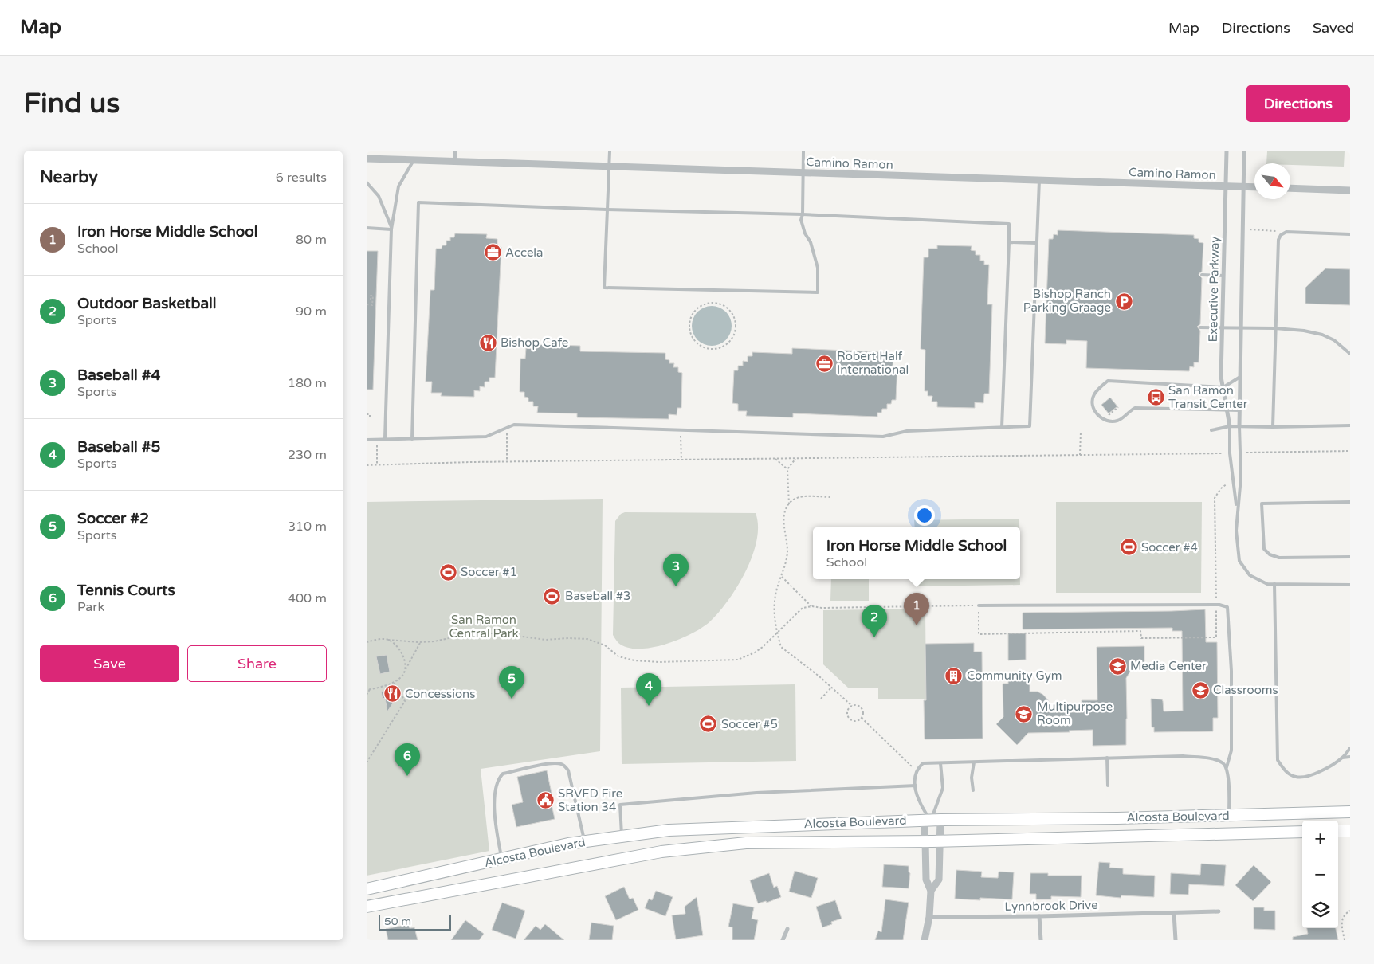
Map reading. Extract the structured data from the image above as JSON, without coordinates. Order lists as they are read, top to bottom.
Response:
{
  "streets": {
    "main road": ["Alcosta Boulevard"],
    "street": ["Camino Ramon", "Executive Parkway", "Lynnbrook Drive"]
  },
  "crossings": [
    ["Camino Ramon", "Executive Parkway"]
  ],
  "parks": ["San Ramon Central Park"],
  "places": {
    "office": ["Accela", "Robert Half International"],
    "parking": ["Bishop Ranch Parking Graage"],
    "restaurant": ["Bishop Cafe", "Concessions"],
    "bus stop": ["San Ramon Transit Center"],
    "sports": [
      "Soccer #4",
      "Soccer #1",
      "Baseball #3",
      "Soccer #5"
    ],
    "school or university": ["Media Center", "Classrooms", "Multipurpose Room"],
    "building": ["Community Gym"],
    "public building": ["SRVFD Fire Station 34"]
  },
  "scale_bar": "50 m",
  "north": "bottom right",
  "page": {
    "header": "Map",
    "nav": ["Map", "Directions", "Saved"],
    "buttons": [
      "Directions",
      ["Save", "Share"]
    ],
    "title": "Find us",
    "heading": ["Nearby", "6 results"],
    "list": [
      {
        "mark": "1",
        "name": "Iron Horse Middle School",
        "note": "School",
        "value": "80 m"
      },
      {
        "mark": "2",
        "name": "Outdoor Basketball",
        "note": "Sports",
        "value": "90 m"
      },
      {
        "mark": "3",
        "name": "Baseball #4",
        "note": "Sports",
        "value": "180 m"
      },
      {
        "mark": "4",
        "name": "Baseball #5",
        "note": "Sports",
        "value": "230 m"
      },
      {
        "mark": "5",
        "name": "Soccer #2",
        "note": "Sports",
        "value": "310 m"
      },
      {
        "mark": "6",
        "name": "Tennis Courts",
        "note": "Park",
        "value": "400 m"
      }
    ],
    "popup": ["Iron Horse Middle School", "School"],
    "pins": [
      "3",
      "1",
      "2",
      "5",
      "4",
      "6"
    ],
    "map_buttons": ["+", "−"],
    "scale": "50 m"
  }
}
